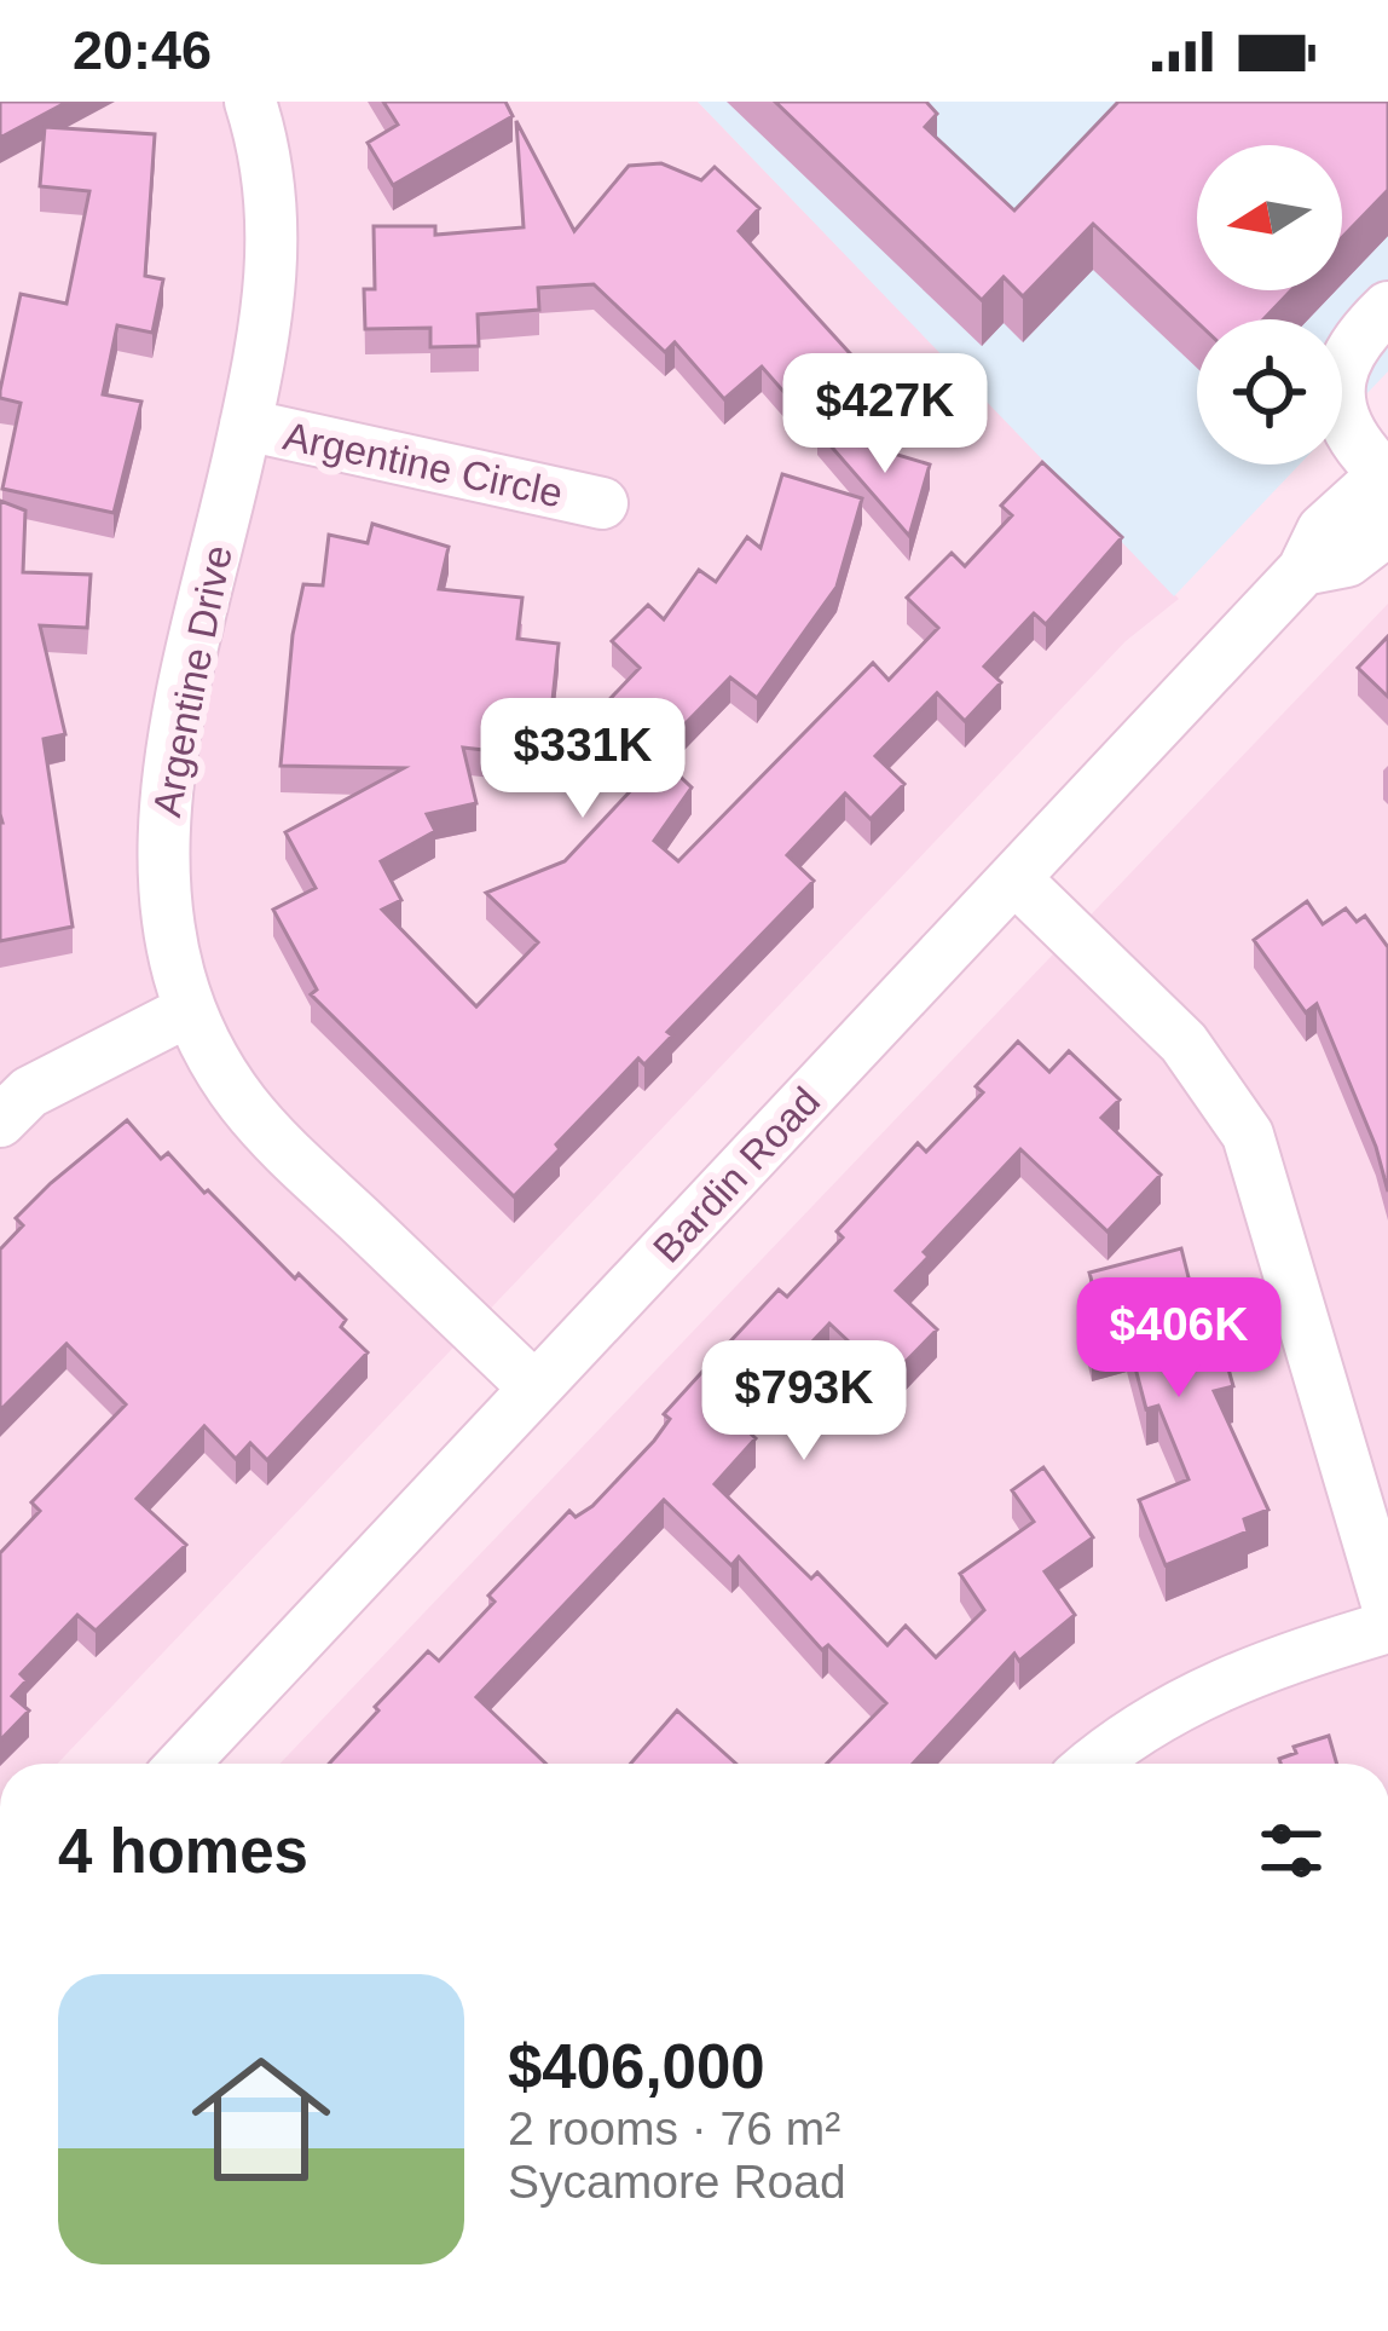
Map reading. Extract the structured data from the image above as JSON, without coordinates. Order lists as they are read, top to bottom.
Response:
{
  "streets": {
    "street": ["Argentine Circle", "Argentine Drive", "Bardin Road"]
  },
  "crossings": [
    ["Argentine Circle", "Argentine Drive"],
    ["Argentine Drive", "Bardin Road"]
  ],
  "north": "left",
  "page": {
    "status": "20:46",
    "price": [
      "$427K",
      "$331K",
      "$406K",
      "$793K"
    ],
    "heading": "4 homes",
    "list": [
      {
        "name": "$406,000",
        "note": "2 rooms · 76 m² · Sycamore Road"
      }
    ]
  }
}
